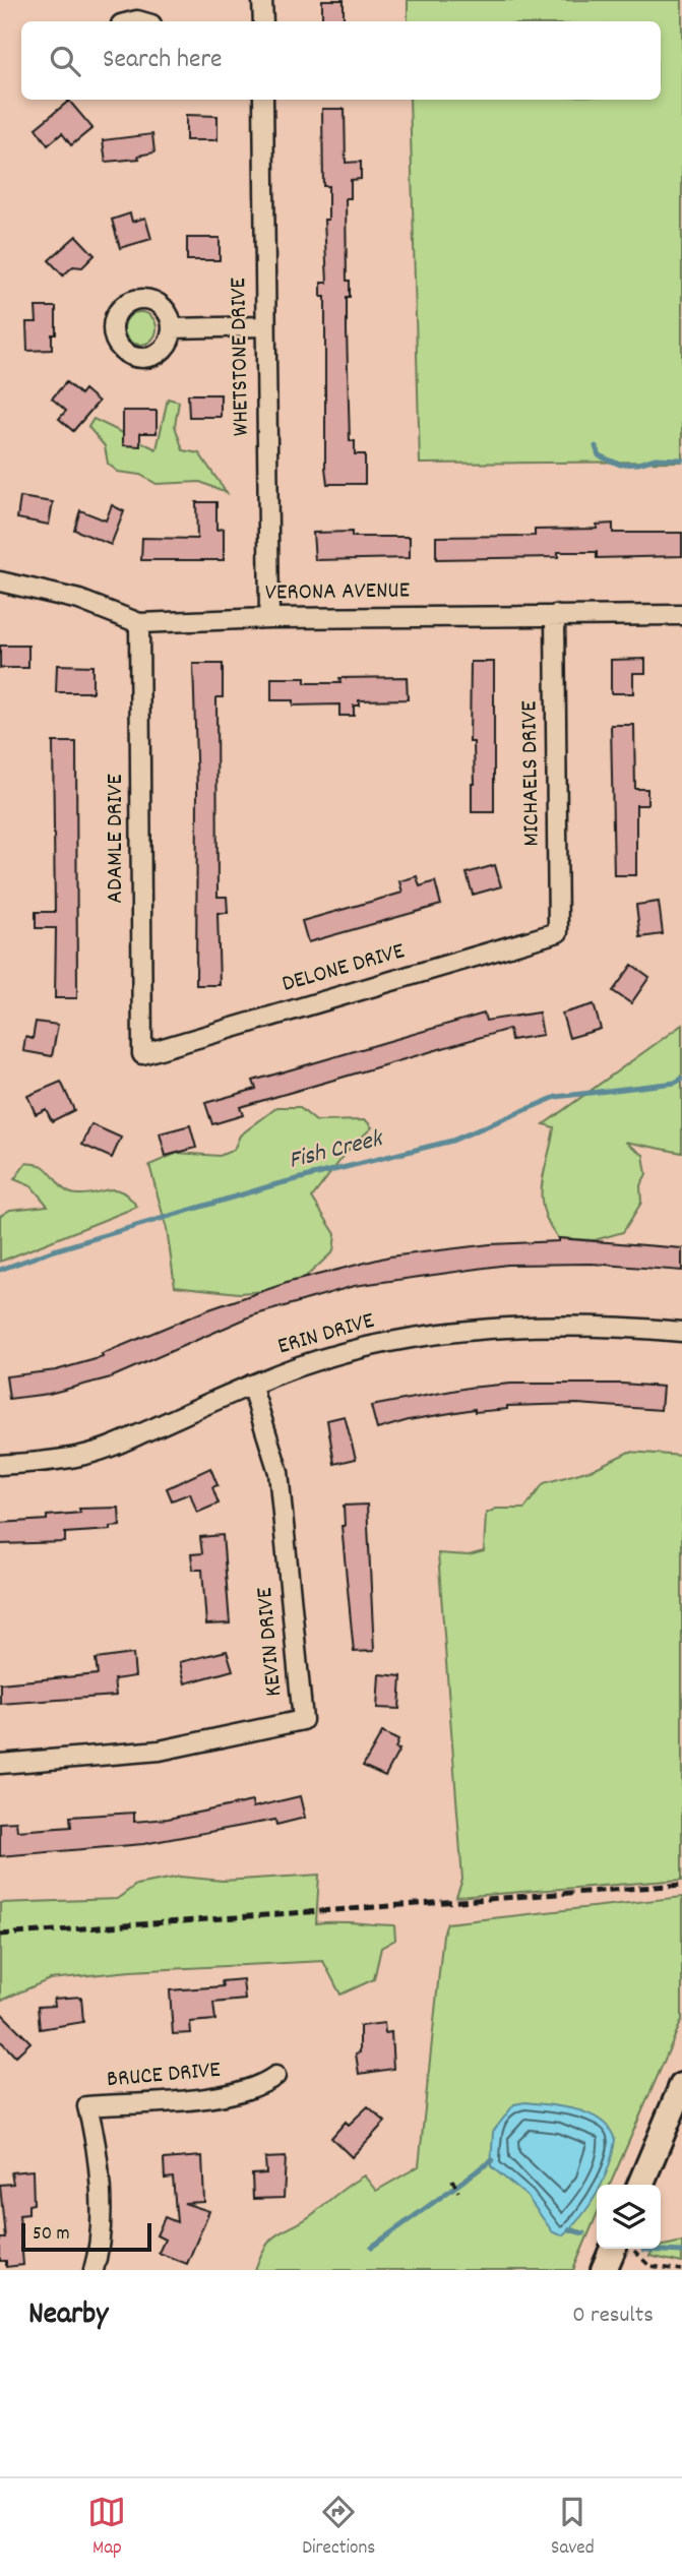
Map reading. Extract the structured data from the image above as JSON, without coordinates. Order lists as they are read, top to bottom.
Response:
{
  "streets": {
    "street": [
      "WHETSTONE DRIVE",
      "VERONA AVENUE",
      "MICHAELS DRIVE",
      "ADAMLE DRIVE",
      "DELONE DRIVE",
      "ERIN DRIVE",
      "KEVIN DRIVE",
      "BRUCE DRIVE"
    ]
  },
  "crossings": [
    ["WHETSTONE DRIVE", "VERONA AVENUE"],
    ["VERONA AVENUE", "MICHAELS DRIVE"],
    ["VERONA AVENUE", "ADAMLE DRIVE"],
    ["MICHAELS DRIVE", "DELONE DRIVE"],
    ["ADAMLE DRIVE", "DELONE DRIVE"],
    ["ERIN DRIVE", "KEVIN DRIVE"]
  ],
  "water": ["Fish Creek"],
  "scale_bar": "50 m",
  "page": {
    "search": "Search here",
    "scale": "50 m",
    "heading": ["Nearby", "0 results"],
    "nav": ["Map", "Directions", "Saved"]
  }
}
